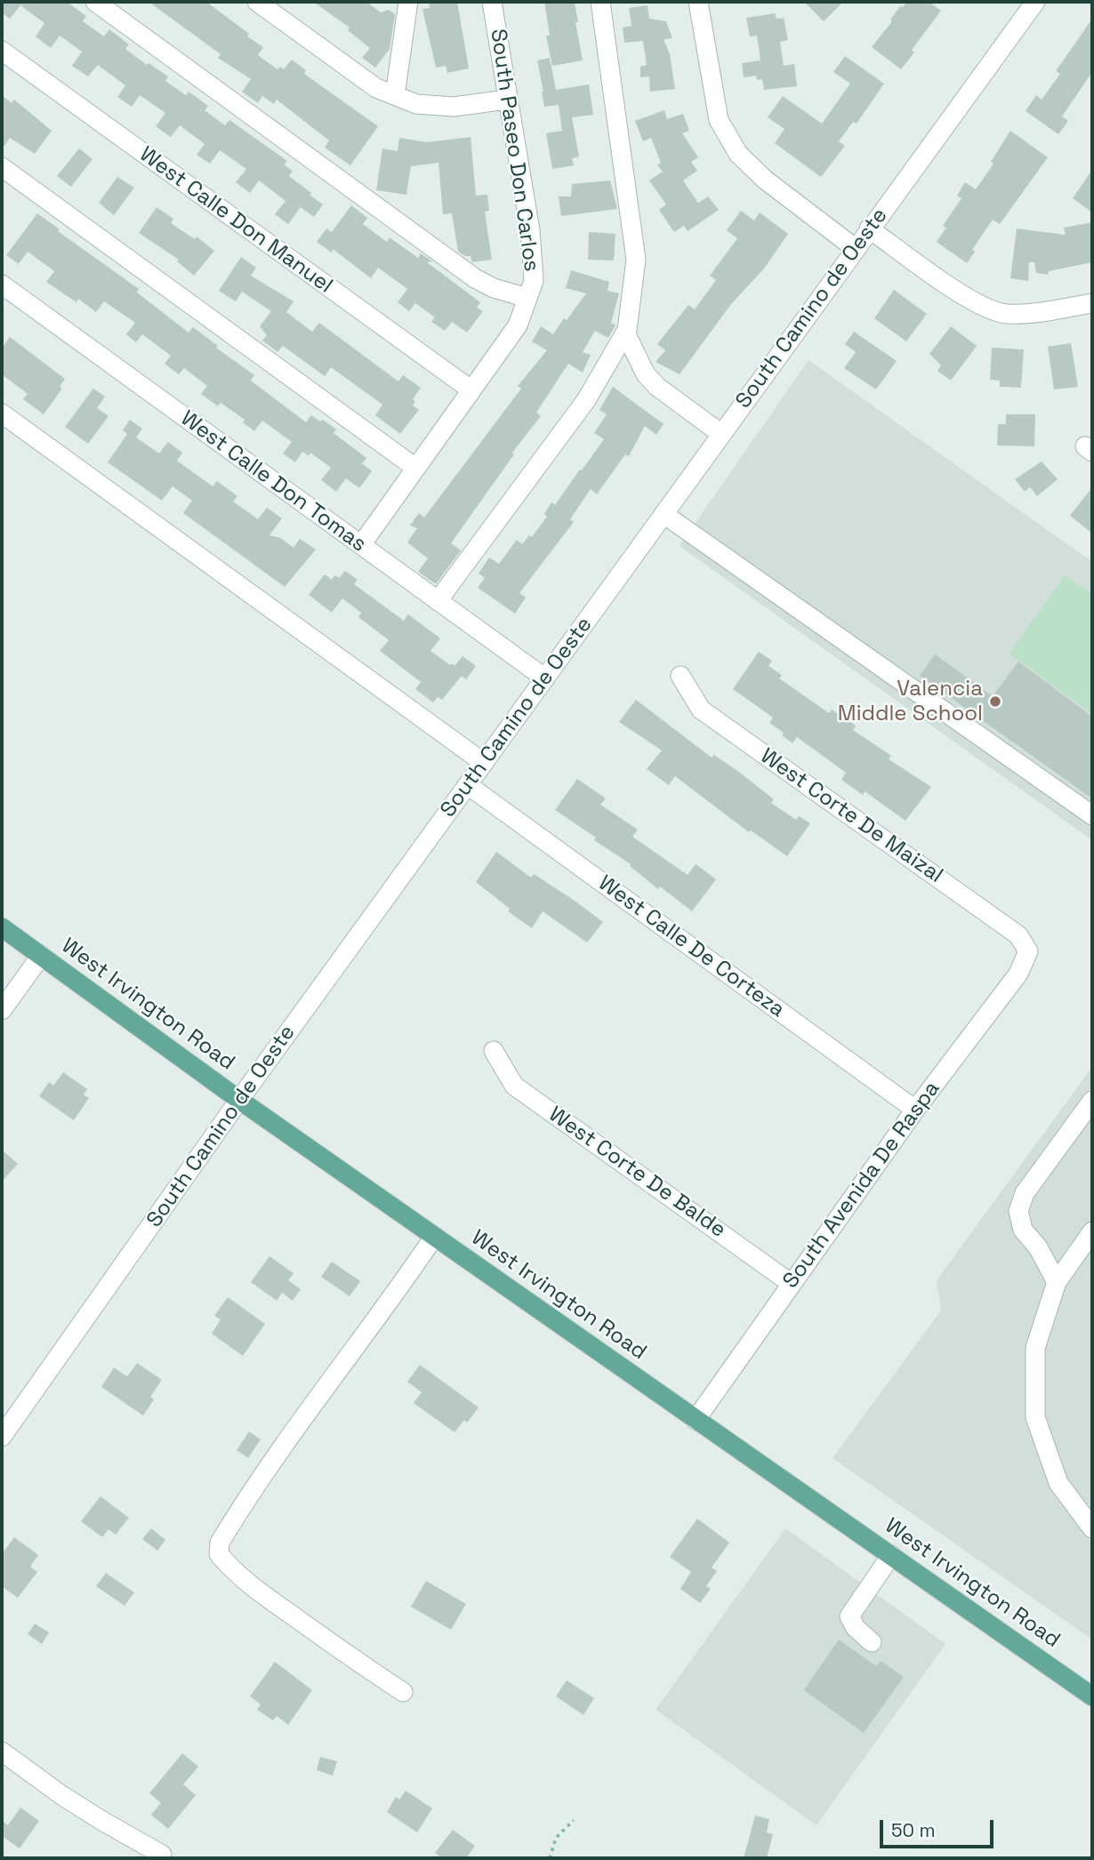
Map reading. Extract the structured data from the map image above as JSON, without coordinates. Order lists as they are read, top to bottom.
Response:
{
  "streets": {
    "main road": ["West Irvington Road"],
    "street": [
      "South Paseo Don Carlos",
      "West Calle Don Manuel",
      "South Camino de Oeste",
      "West Calle Don Tomas",
      "West Corte De Maizal",
      "West Calle De Corteza",
      "West Corte De Balde",
      "South Avenida De Raspa"
    ]
  },
  "crossings": [
    ["South Paseo Don Carlos", "West Calle Don Manuel"],
    ["South Paseo Don Carlos", "West Calle Don Tomas"],
    ["South Camino de Oeste", "West Calle Don Tomas"],
    ["South Camino de Oeste", "West Calle De Corteza"],
    ["South Camino de Oeste", "West Irvington Road"],
    ["West Corte De Maizal", "South Avenida De Raspa"],
    ["West Calle De Corteza", "South Avenida De Raspa"],
    ["West Irvington Road", "South Avenida De Raspa"],
    ["West Corte De Balde", "South Avenida De Raspa"]
  ],
  "places": ["Valencia Middle School"],
  "scale_bar": "50 m"
}
